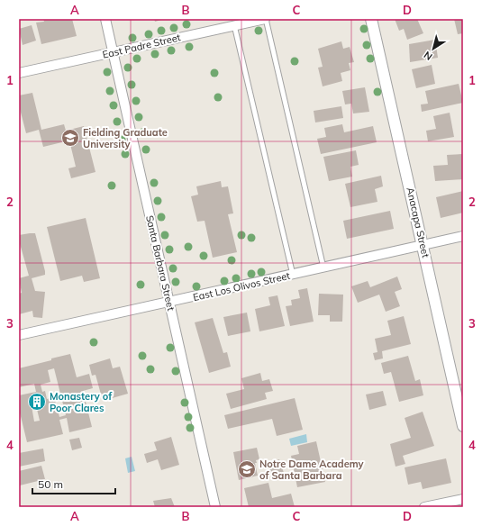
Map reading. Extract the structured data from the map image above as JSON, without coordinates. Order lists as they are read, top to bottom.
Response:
{
  "streets": {
    "street": [
      "East Padre Street",
      "Anacapa Street",
      "Santa Barbara Street",
      "East Los Olivos Street"
    ]
  },
  "crossings": [
    ["East Padre Street", "Santa Barbara Street"],
    ["Anacapa Street", "East Los Olivos Street"],
    ["Santa Barbara Street", "East Los Olivos Street"]
  ],
  "places": {
    "school or university": ["Fielding Graduate University", "Notre Dame Academy of Santa Barbara"],
    "building": ["Monastery of Poor Clares"]
  },
  "scale_bar": "50 m",
  "north": "bottom left",
  "grid": {
    "columns": [
      "A",
      "B",
      "C",
      "D"
    ],
    "rows": [
      "1",
      "2",
      "3",
      "4"
    ]
  }
}
